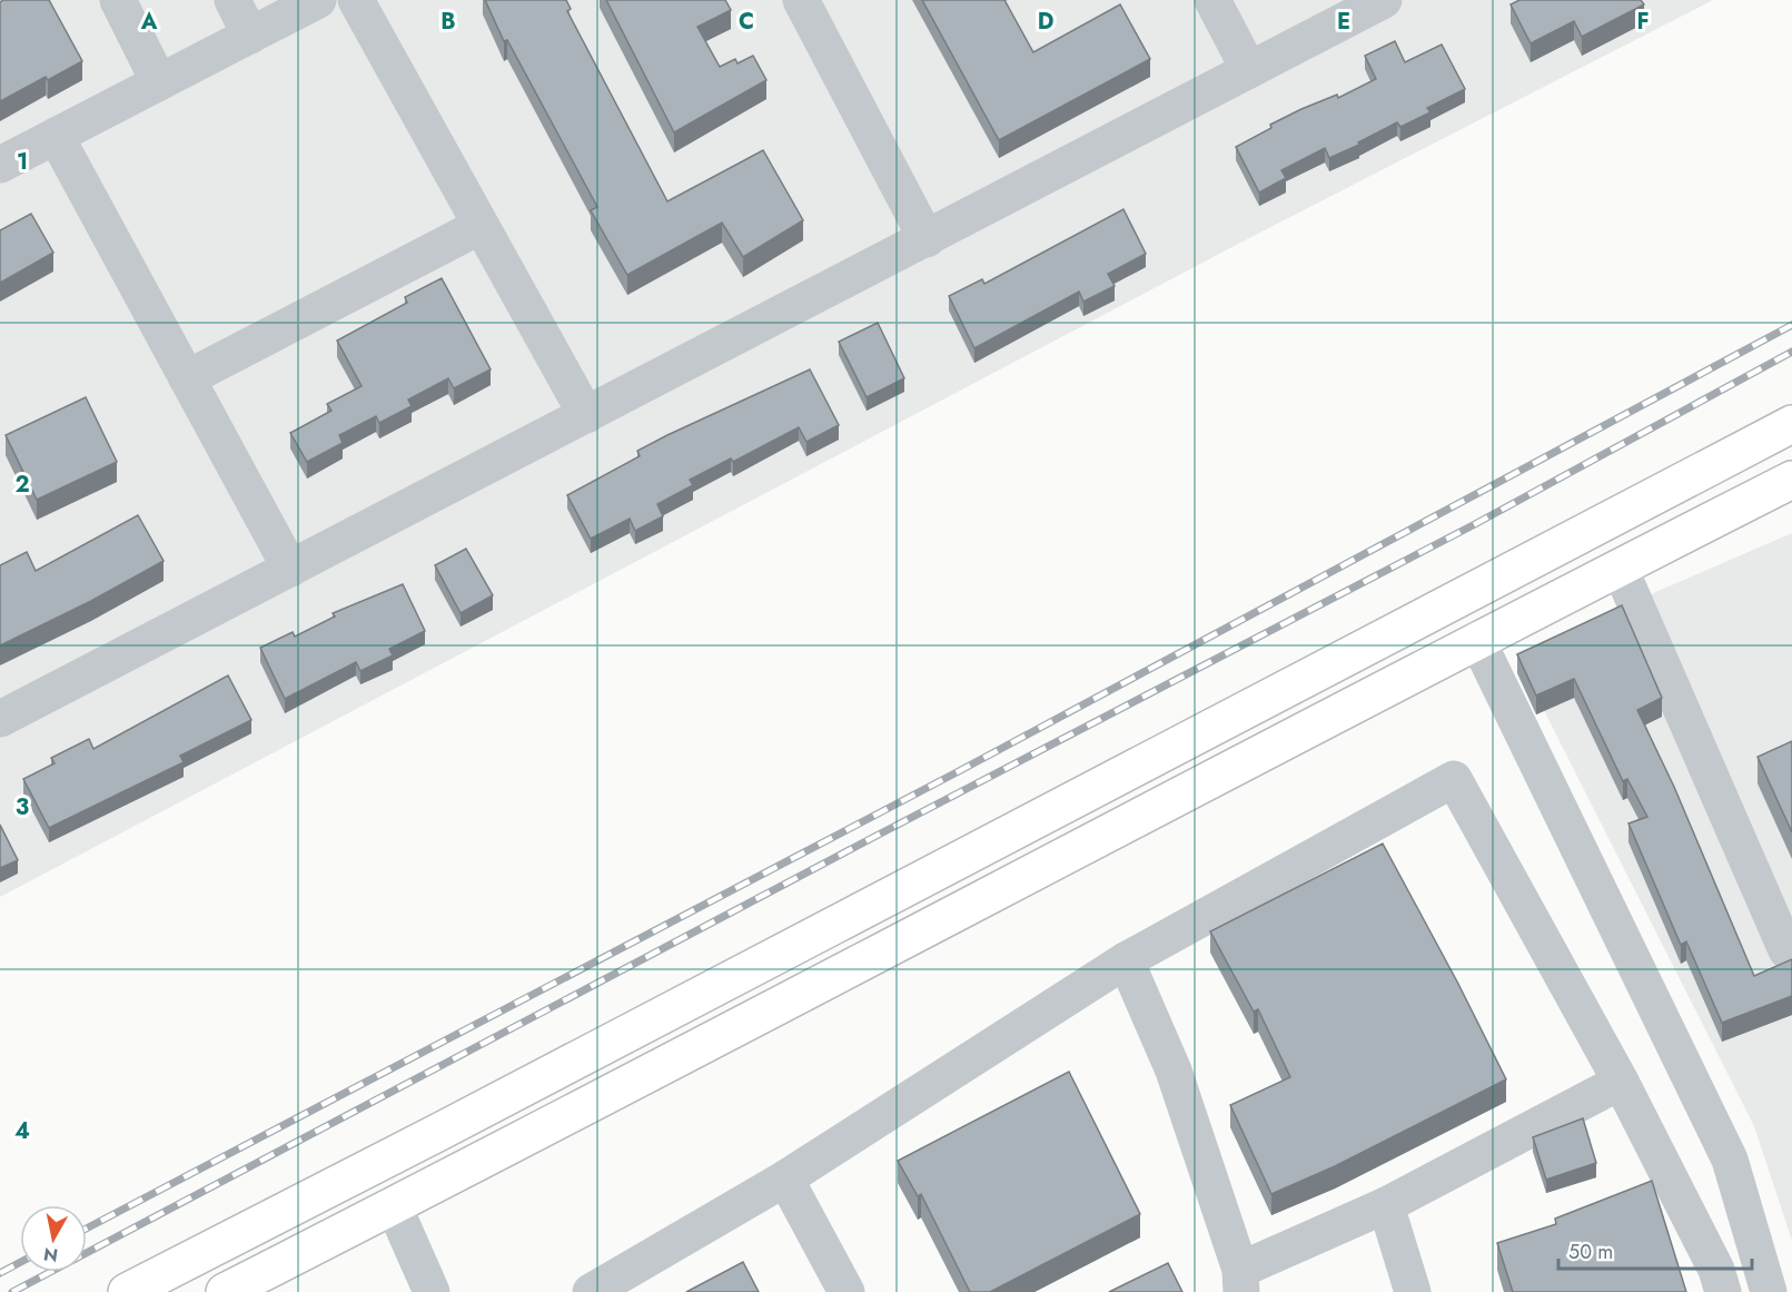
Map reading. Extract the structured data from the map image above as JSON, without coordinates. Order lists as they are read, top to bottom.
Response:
{
  "scale_bar": "50 m",
  "north": "bottom",
  "grid": {
    "columns": [
      "A",
      "B",
      "C",
      "D",
      "E",
      "F"
    ],
    "rows": [
      "1",
      "2",
      "3",
      "4"
    ]
  }
}
